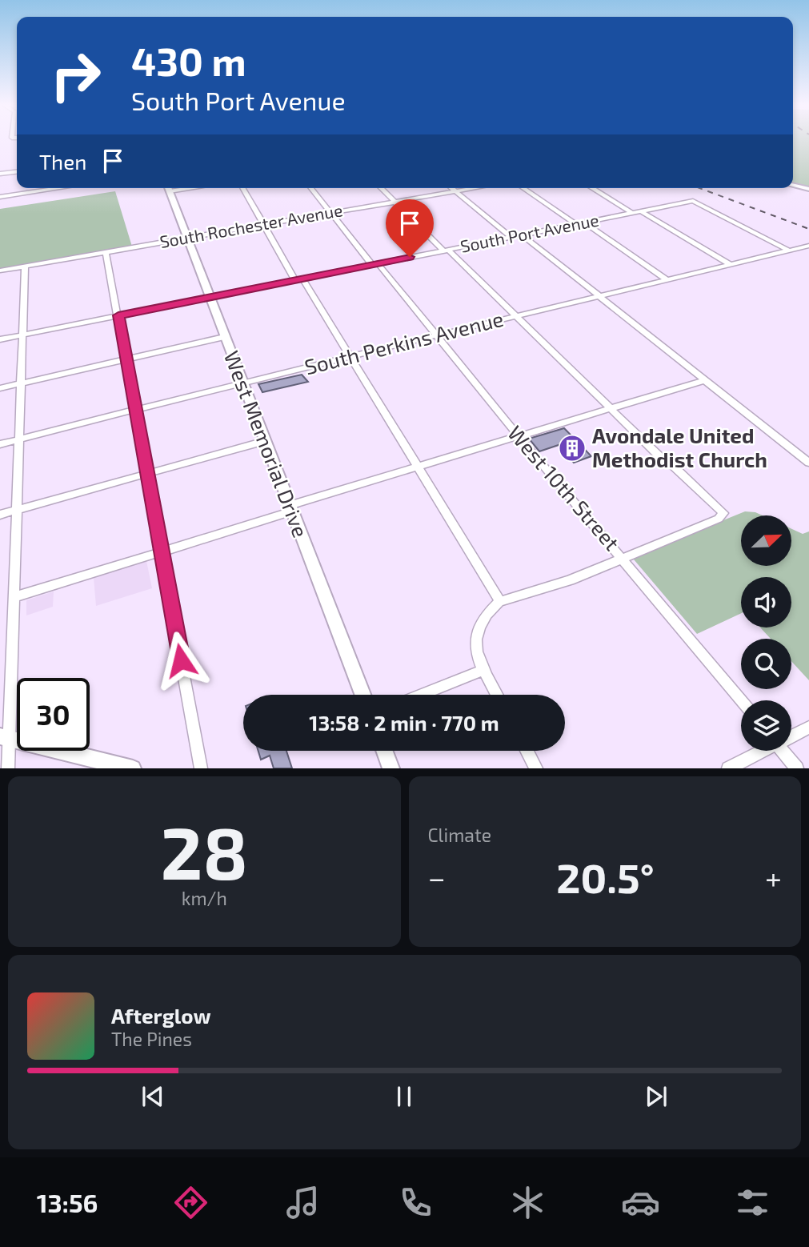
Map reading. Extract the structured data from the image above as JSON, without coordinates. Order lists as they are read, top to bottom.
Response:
{
  "streets": {
    "main road": ["West Memorial Drive"],
    "street": [
      "South Rochester Avenue",
      "South Port Avenue",
      "South Perkins Avenue",
      "West 10th Street"
    ]
  },
  "crossings": [
    ["South Rochester Avenue", "West Memorial Drive"],
    ["South Rochester Avenue", "West 10th Street"],
    ["South Port Avenue", "South Perkins Avenue"],
    ["South Port Avenue", "West Memorial Drive"],
    ["South Port Avenue", "West 10th Street"],
    ["South Perkins Avenue", "West Memorial Drive"],
    ["South Perkins Avenue", "West 10th Street"]
  ],
  "places": {
    "building": ["Avondale United Methodist Church"]
  },
  "north": "top right",
  "page": {
    "turn": ["430 m", "South Port Avenue"],
    "then": "Then",
    "limit": "30",
    "trip": "13:58 · 2 min · 770 m",
    "tile": [
      ["28", "km/h"],
      "Climate"
    ],
    "heat": ["−", "20.5°", "+"],
    "song": ["Afterglow", "The Pines"],
    "tabs": "13:56"
  }
}
